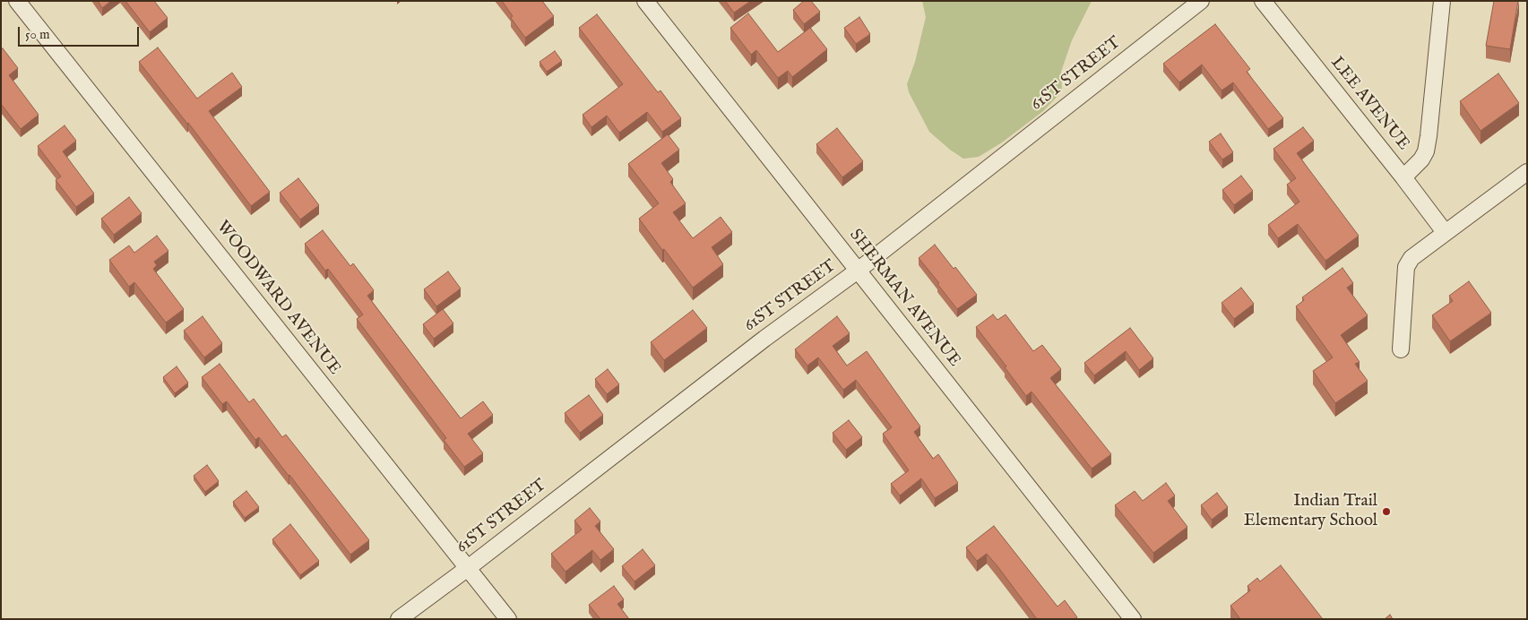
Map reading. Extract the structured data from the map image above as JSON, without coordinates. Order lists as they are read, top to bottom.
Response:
{
  "streets": {
    "street": [
      "61ST STREET",
      "LEE AVENUE",
      "WOODWARD AVENUE",
      "SHERMAN AVENUE"
    ]
  },
  "crossings": [
    ["61ST STREET", "WOODWARD AVENUE"],
    ["61ST STREET", "SHERMAN AVENUE"]
  ],
  "places": ["Indian Trail Elementary School"],
  "scale_bar": "50 m"
}
